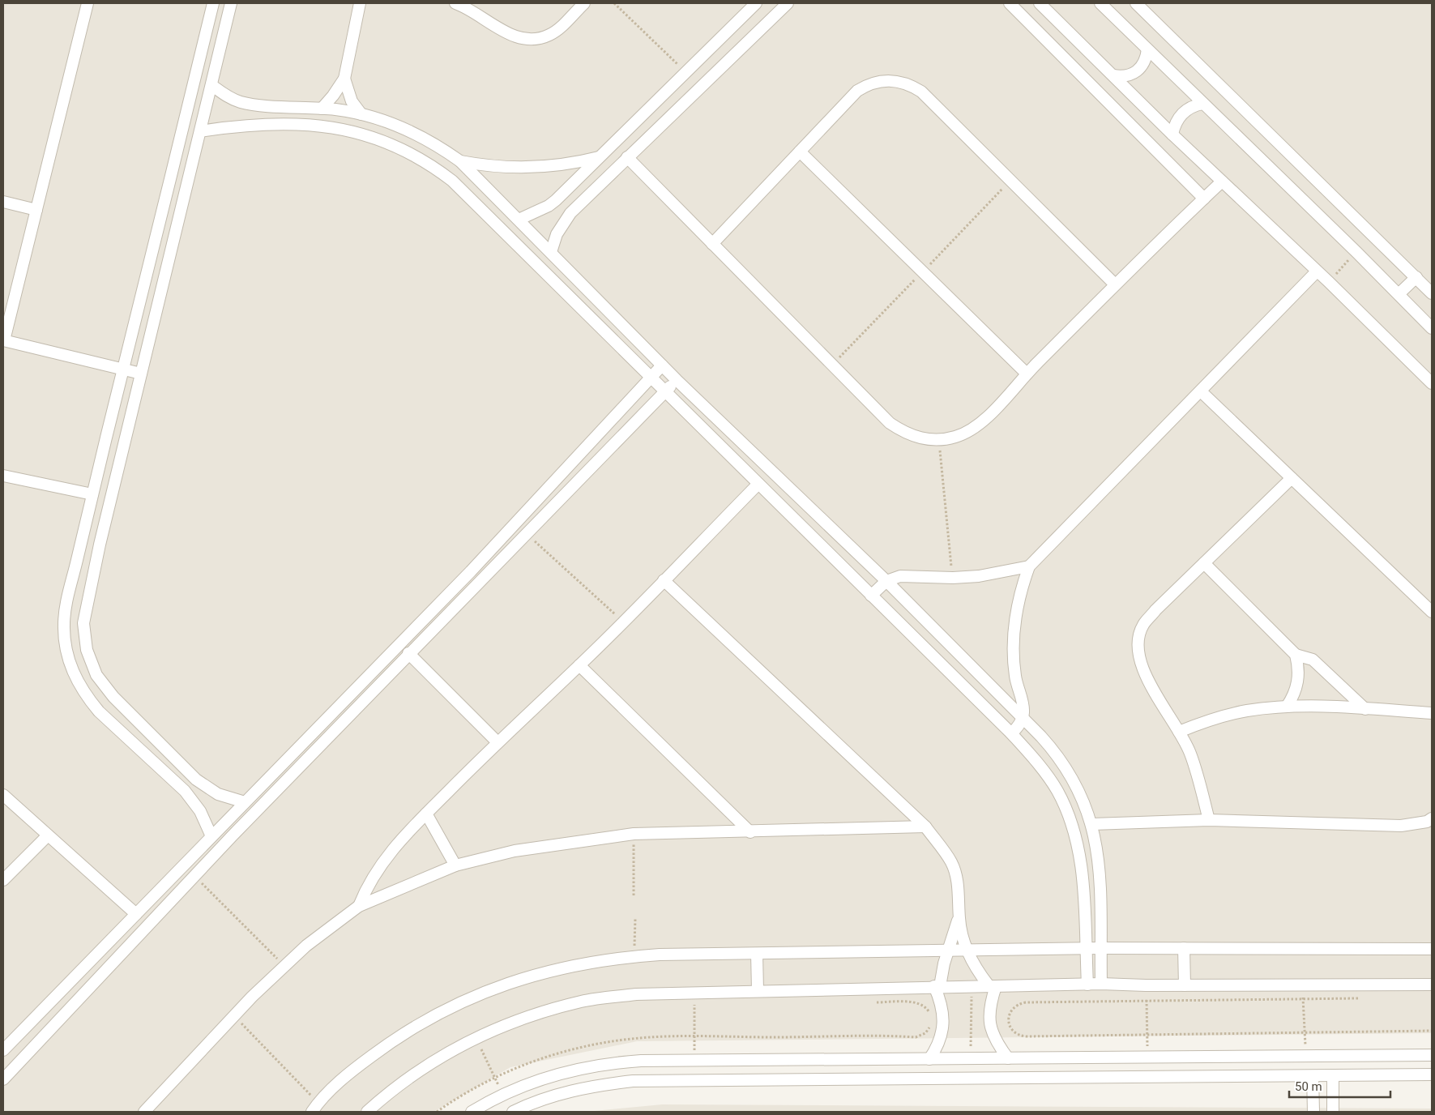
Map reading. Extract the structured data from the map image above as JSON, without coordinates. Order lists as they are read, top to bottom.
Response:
{
  "scale_bar": "50 m"
}
